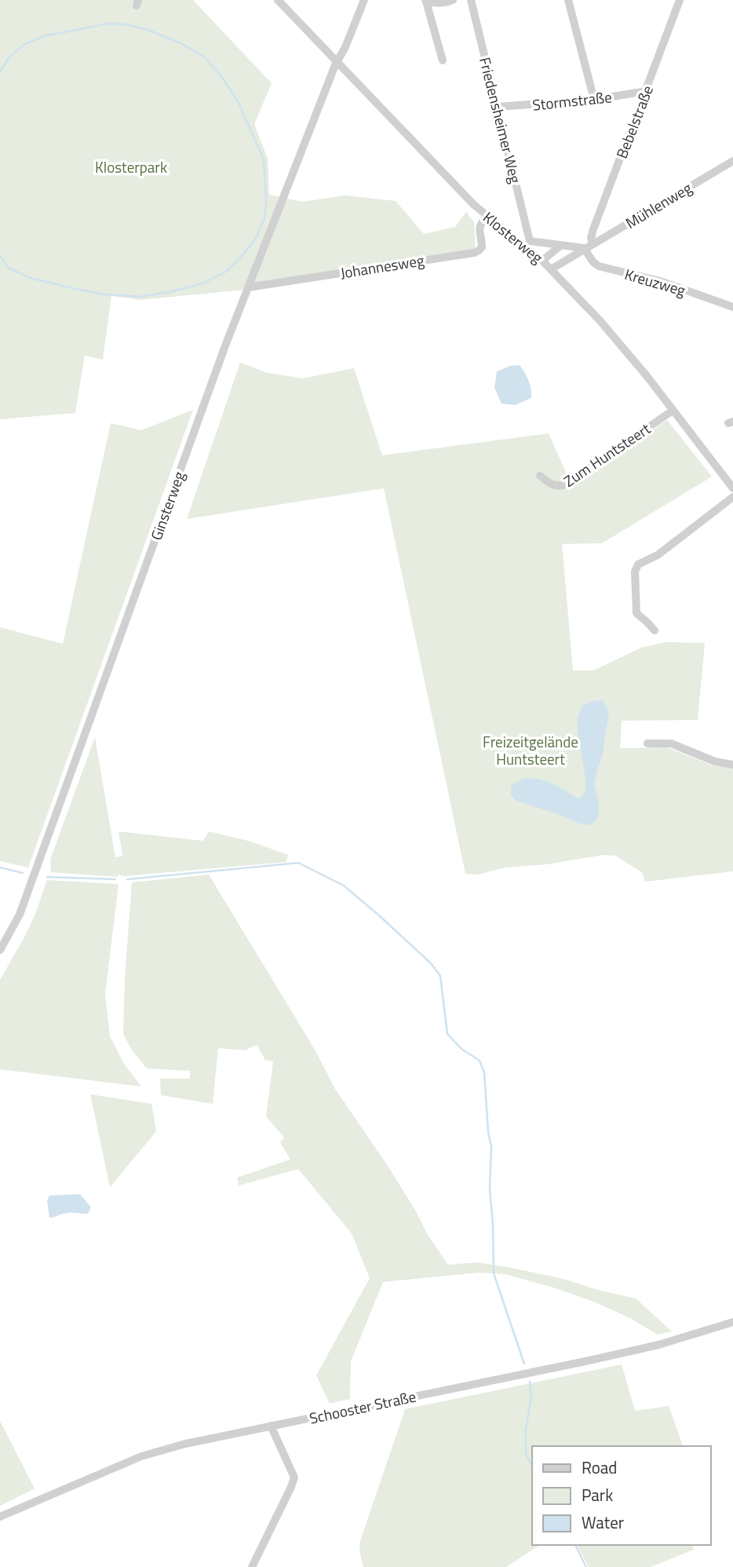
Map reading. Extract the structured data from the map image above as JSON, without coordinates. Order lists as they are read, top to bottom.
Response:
{
  "streets": {
    "street": [
      "Stormstraße",
      "Friedensheimer Weg",
      "Bebelstraße",
      "Mühlenweg",
      "Klosterweg",
      "Johannesweg",
      "Kreuzweg",
      "Zum Huntsteert",
      "Ginsterweg",
      "Schooster Straße"
    ]
  },
  "crossings": [
    ["Stormstraße", "Friedensheimer Weg"],
    ["Stormstraße", "Bebelstraße"],
    ["Friedensheimer Weg", "Klosterweg"],
    ["Bebelstraße", "Mühlenweg"],
    ["Mühlenweg", "Klosterweg"],
    ["Mühlenweg", "Kreuzweg"],
    ["Klosterweg", "Johannesweg"],
    ["Klosterweg", "Zum Huntsteert"],
    ["Klosterweg", "Ginsterweg"],
    ["Johannesweg", "Ginsterweg"]
  ],
  "parks": ["Klosterpark", "Freizeitgelände Huntsteert"],
  "legend": ["Road", "Park", "Water"]
}
